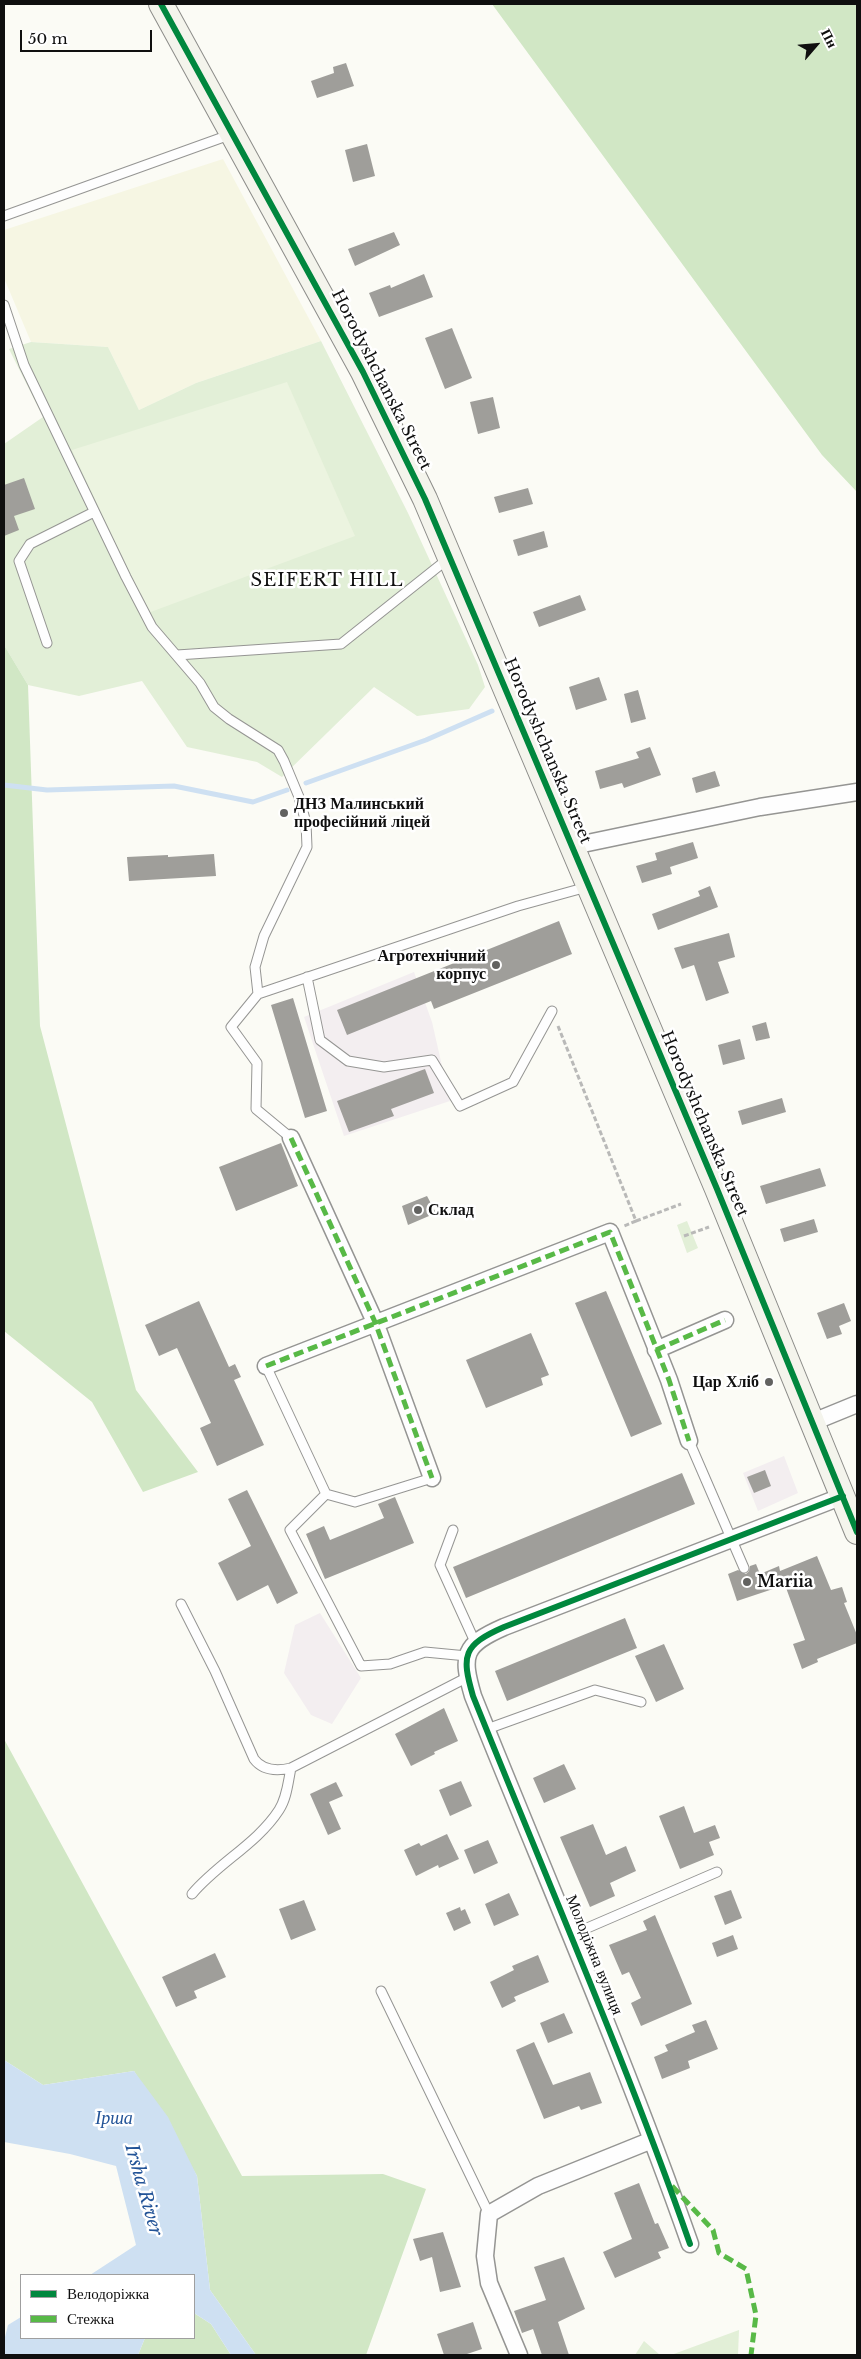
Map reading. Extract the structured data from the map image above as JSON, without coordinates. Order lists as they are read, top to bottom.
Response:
{
  "streets": {
    "street": ["Horodyshchanska Street", "Молодіжна вулиця"]
  },
  "districts": ["SEIFERT HILL"],
  "water": ["Ірша", "Irsha River"],
  "places": [
    "ДНЗ Малинський професійний ліцей",
    "Агротехнічний корпус",
    "Склад",
    "Цар Хліб",
    "Mariia"
  ],
  "legend": ["Велодоріжка", "Стежка"],
  "scale_bar": "50 m",
  "north": "top right"
}
